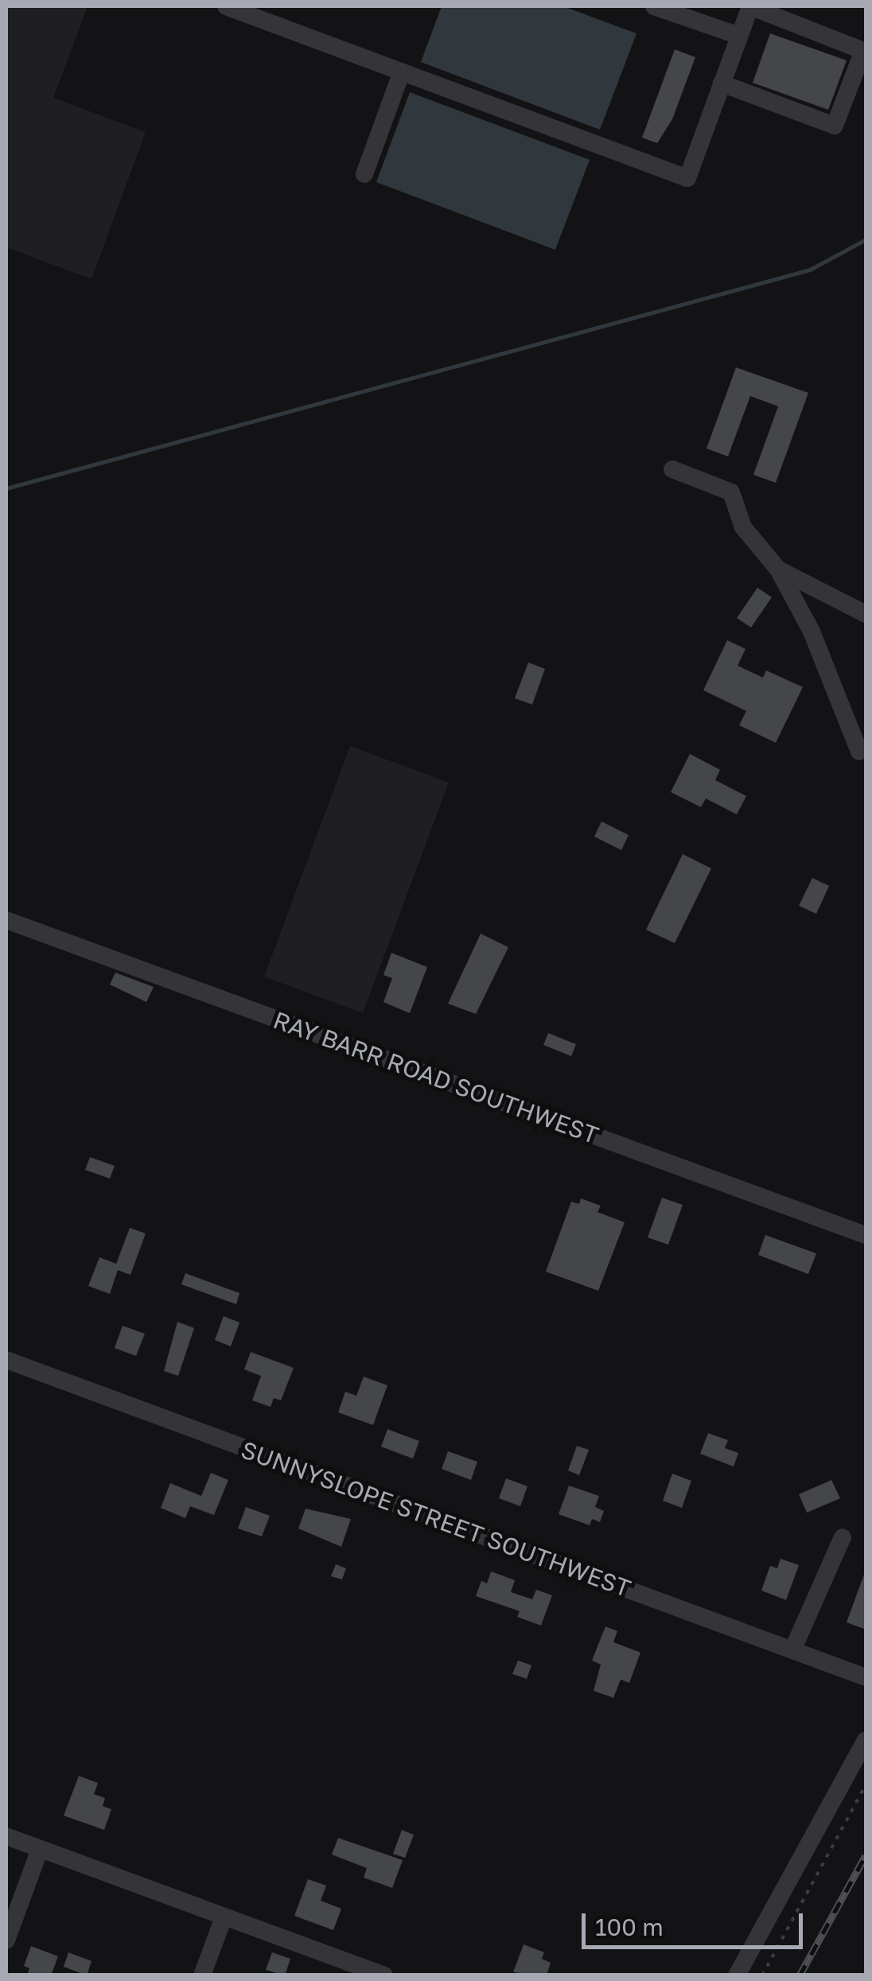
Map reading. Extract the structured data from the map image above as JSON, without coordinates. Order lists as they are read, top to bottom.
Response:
{
  "streets": {
    "street": ["RAY BARR ROAD SOUTHWEST", "SUNNYSLOPE STREET SOUTHWEST"]
  },
  "scale_bar": "100 m"
}
